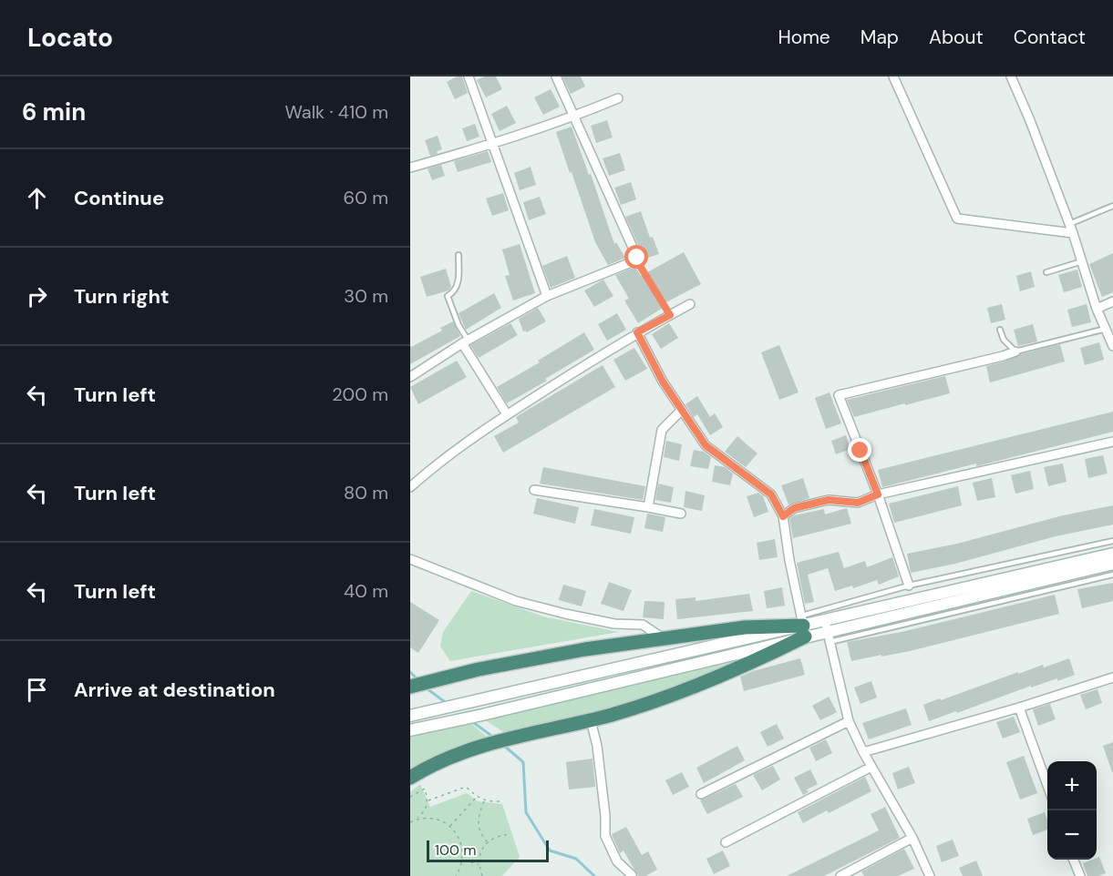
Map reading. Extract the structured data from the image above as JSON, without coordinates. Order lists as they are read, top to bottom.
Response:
{
  "scale_bar": "100 m",
  "page": {
    "header": "Locato",
    "nav": [
      "Home",
      "Map",
      "About",
      "Contact"
    ],
    "heading": ["6 min", "Walk · 410 m"],
    "list": [
      ["Continue", "60 m"],
      ["Turn right", "30 m"],
      ["Turn left", "200 m"],
      ["Turn left", "80 m"],
      ["Turn left", "40 m"],
      "Arrive at destination"
    ],
    "map_buttons": ["+", "−"],
    "scale": "100 m"
  }
}
